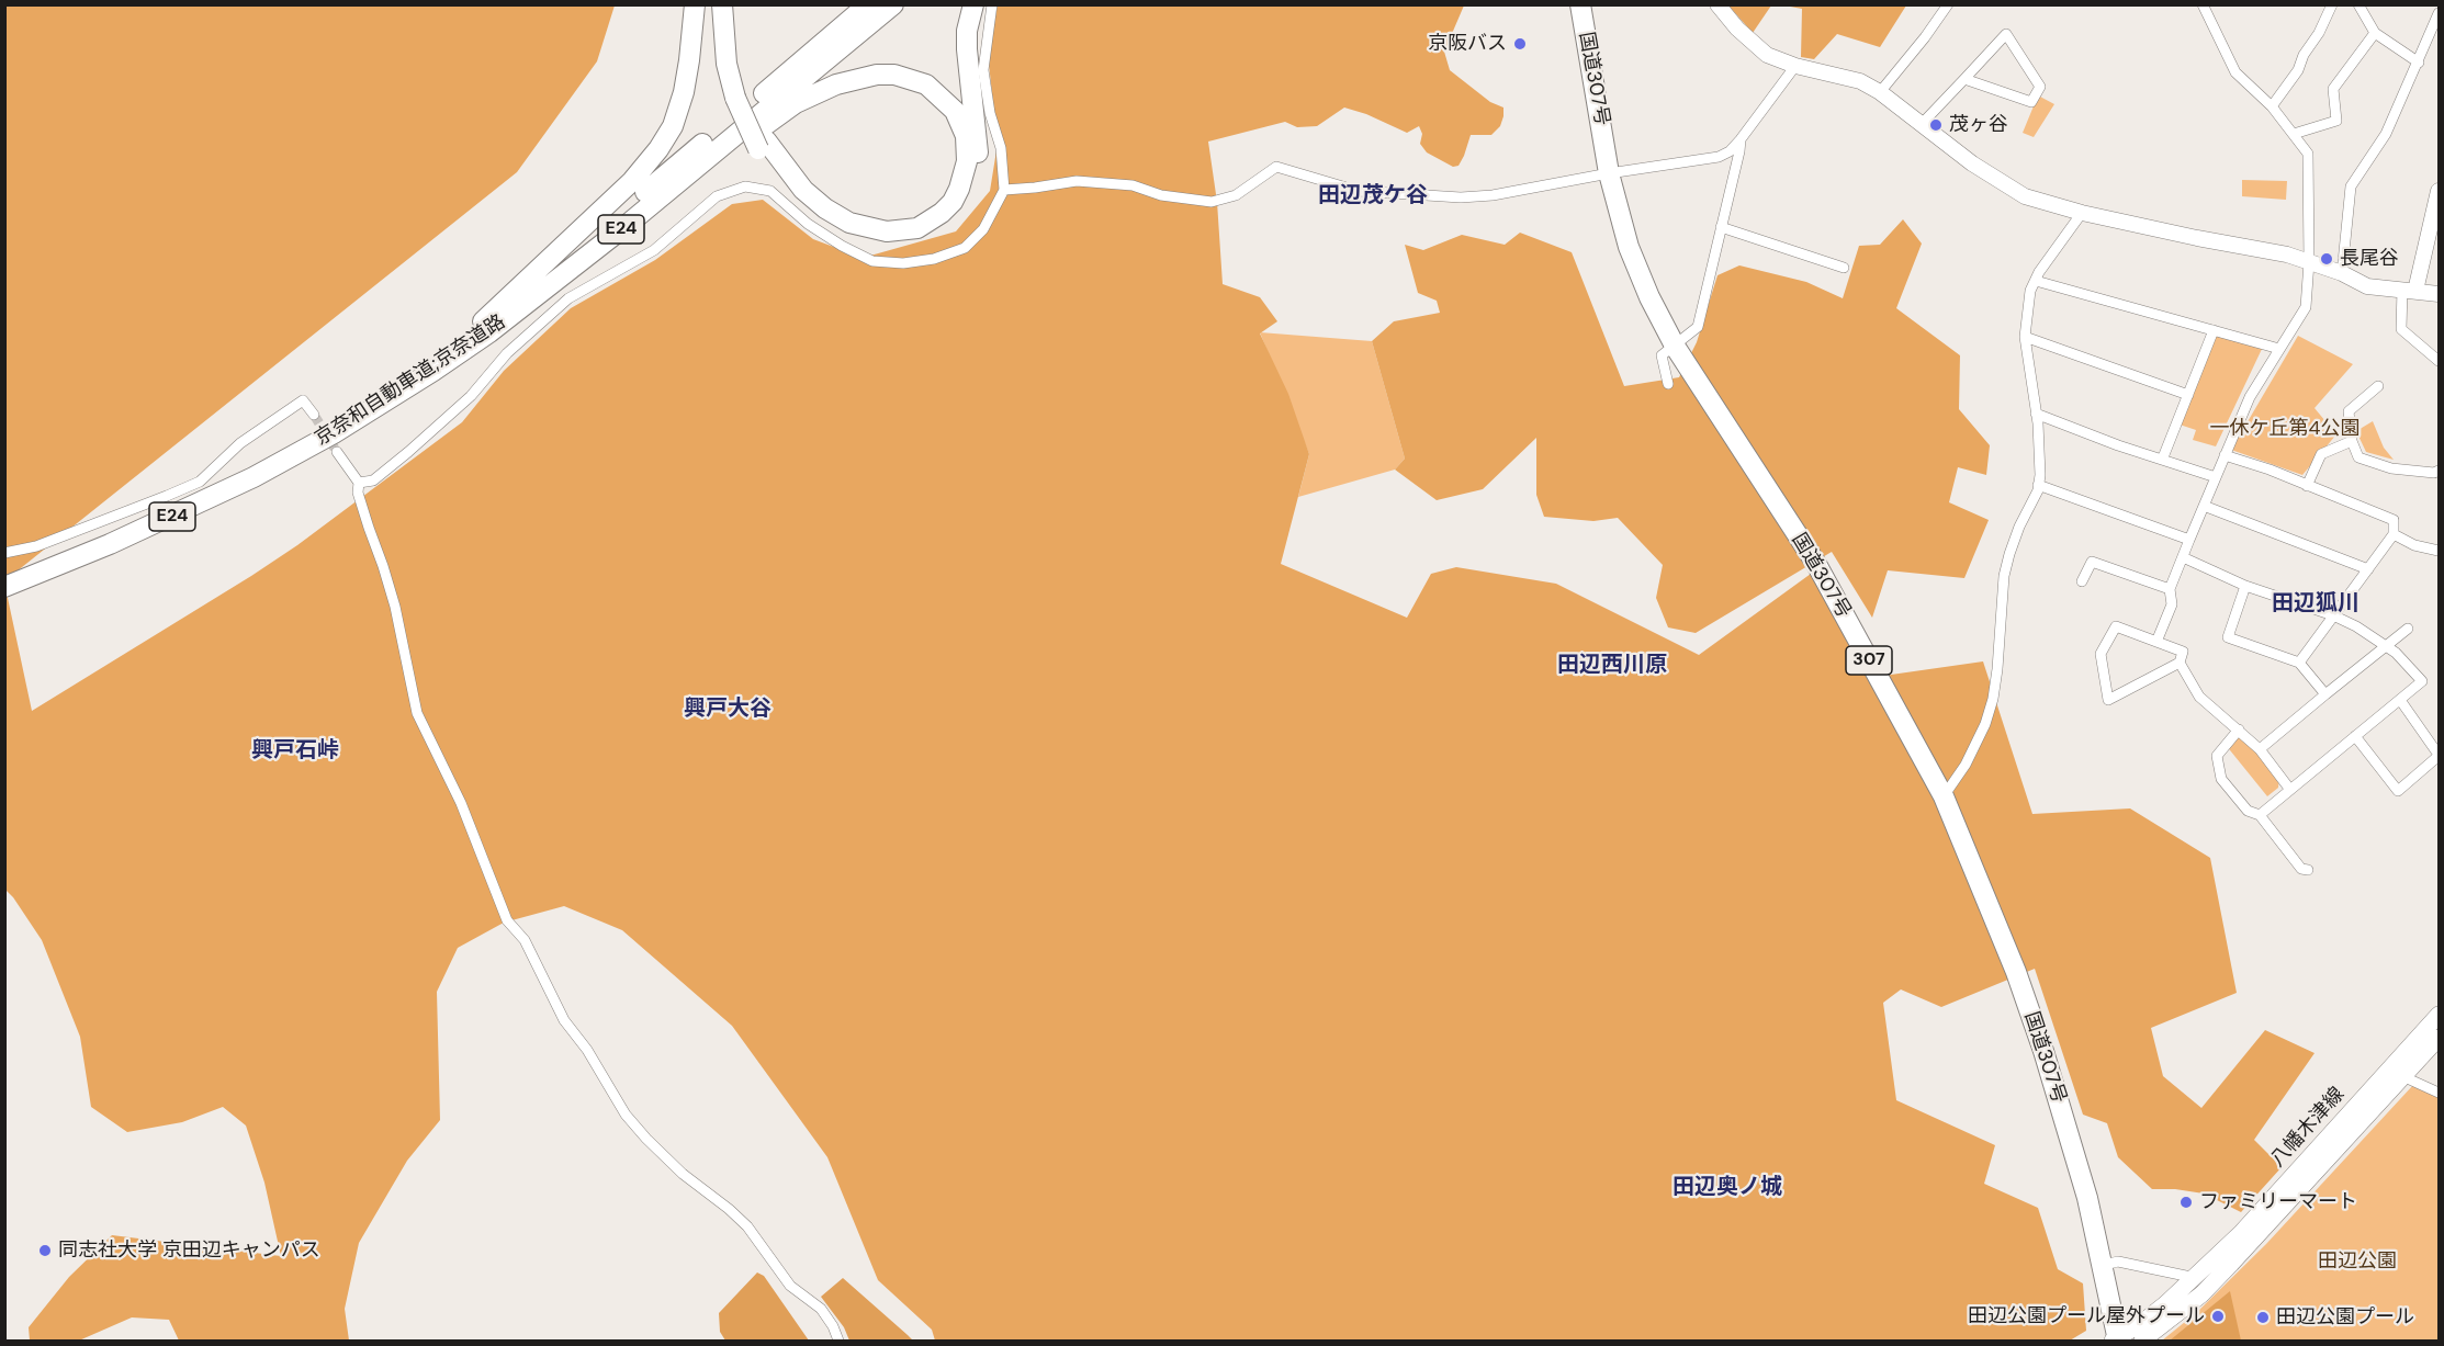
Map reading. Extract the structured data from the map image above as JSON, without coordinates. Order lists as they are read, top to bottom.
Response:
{
  "streets": {
    "highway": [
      "国道307号",
      "E24",
      "京奈和自動車道;京奈道路",
      "307"
    ],
    "main road": ["八幡木津線"]
  },
  "crossings": [
    ["国道307号", "八幡木津線"]
  ],
  "districts": [
    "田辺茂ケ谷",
    "田辺狐川",
    "田辺西川原",
    "興戸大谷",
    "興戸石峠",
    "田辺奥ノ城"
  ],
  "parks": ["一休ケ丘第4公園", "田辺公園"],
  "places": [
    "京阪バス",
    "茂ヶ谷",
    "長尾谷",
    "ファミリーマート",
    "同志社大学 京田辺キャンパス",
    "田辺公園プール屋外プール",
    "田辺公園プール"
  ]
}
